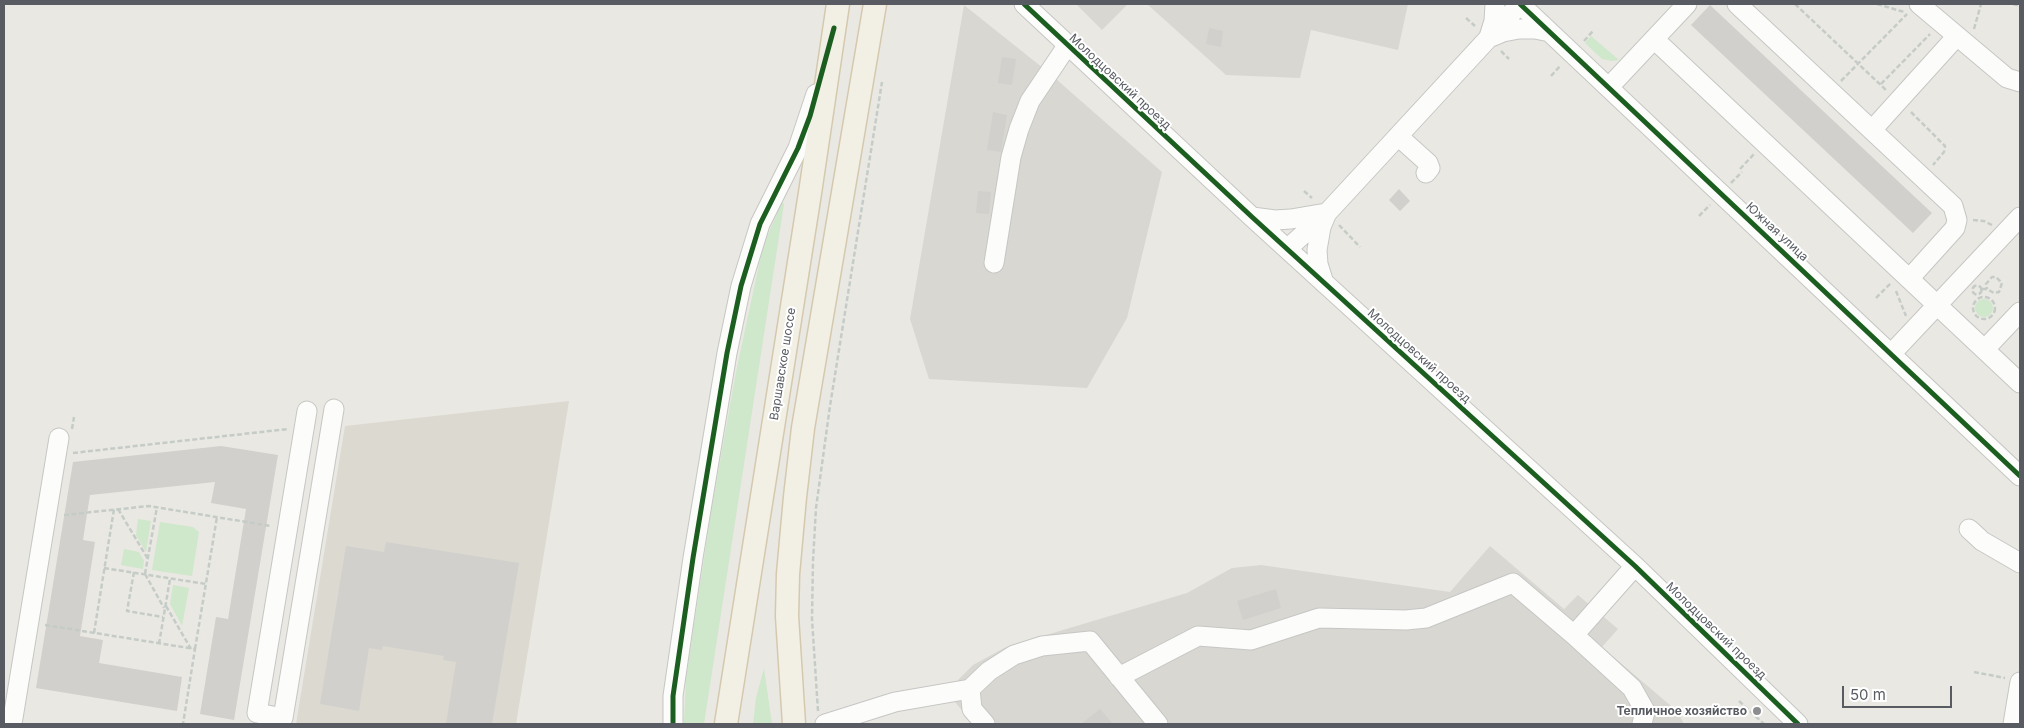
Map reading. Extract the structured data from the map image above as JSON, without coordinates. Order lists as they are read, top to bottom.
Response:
{
  "streets": {
    "main road": ["Варшавское шоссе"],
    "street": ["Молодцовский проезд", "Южная улица"]
  },
  "places": ["Тепличное хозяйство"],
  "scale_bar": "50 m"
}
